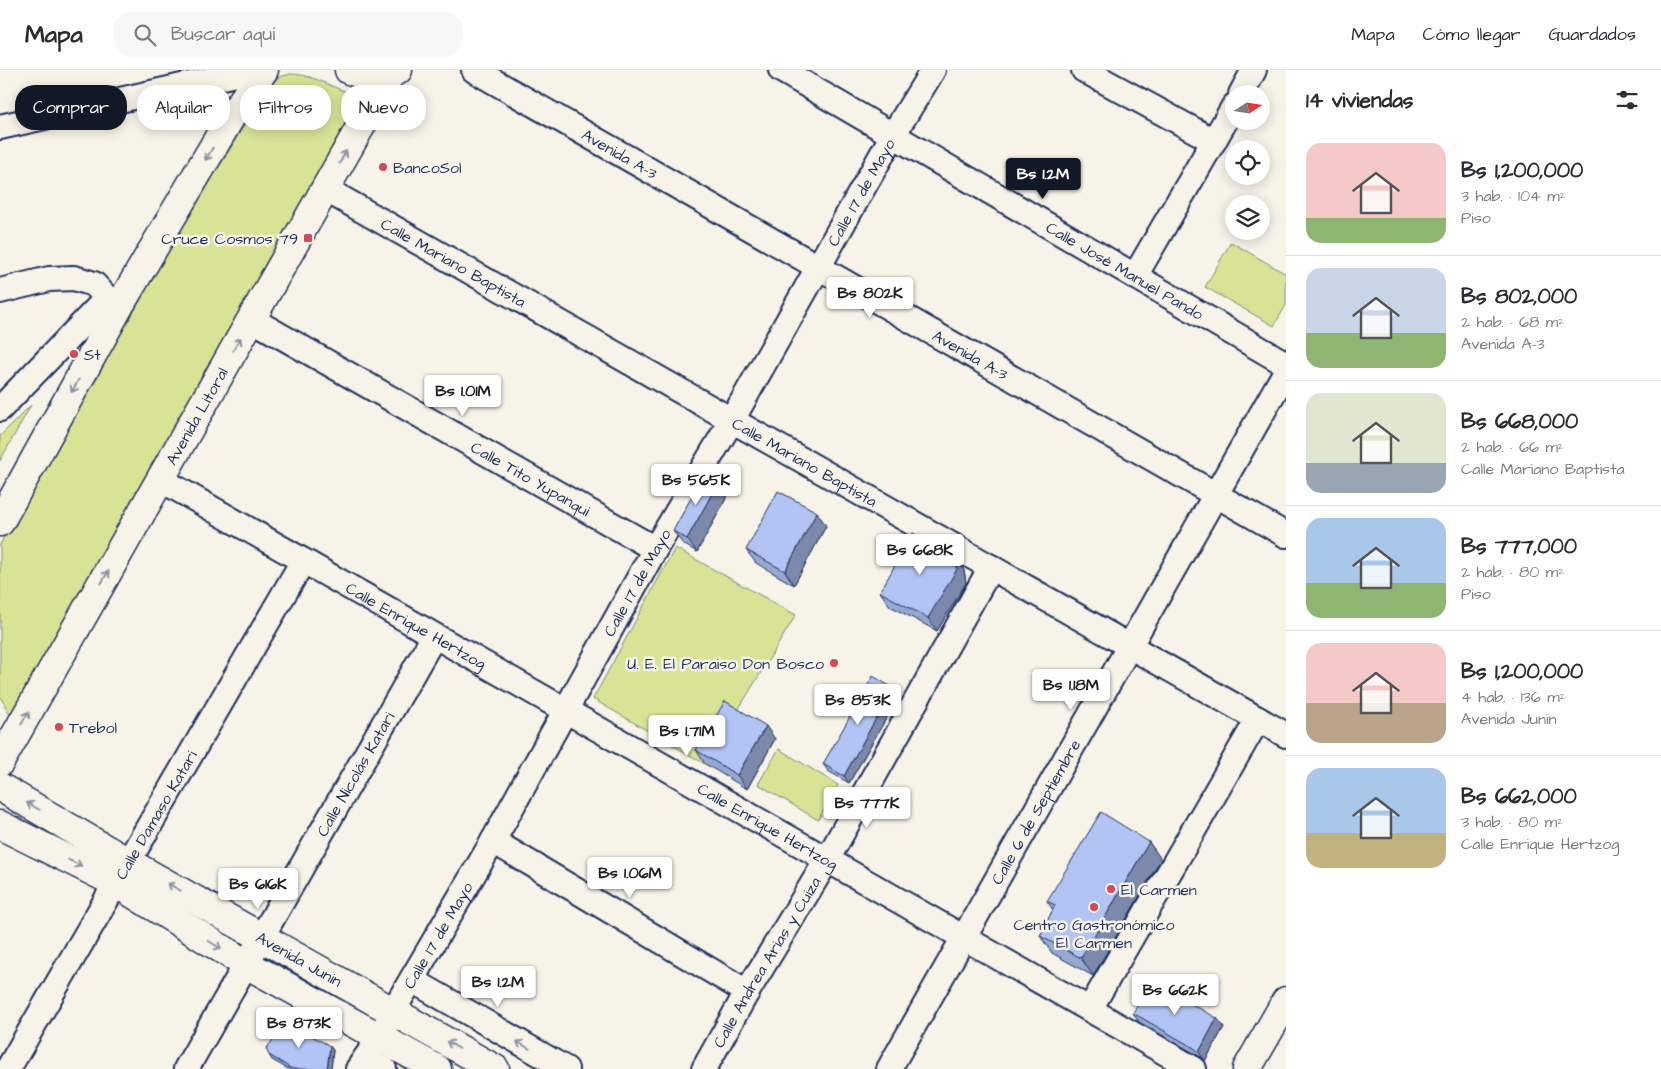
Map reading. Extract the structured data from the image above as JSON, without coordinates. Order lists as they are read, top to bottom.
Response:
{
  "streets": {
    "main road": ["Avenida Litoral", "Avenida Junin"],
    "street": [
      "Avenida A-3",
      "Calle 17 de Mayo",
      "Calle Mariano Baptista",
      "Calle José Manuel Pando",
      "Calle Tito Yupanqui",
      "Calle Enrique Hertzog",
      "Calle Nicolás Katari",
      "Calle 6 de Septiembre",
      "Calle Damaso Katari",
      "Calle Andrea Arias y Cuiza"
    ]
  },
  "crossings": [
    ["Avenida A-3", "Calle 17 de Mayo"],
    ["Avenida A-3", "Calle 6 de Septiembre"],
    ["Calle 17 de Mayo", "Calle Mariano Baptista"],
    ["Calle 17 de Mayo", "Calle José Manuel Pando"],
    ["Calle 17 de Mayo", "Calle Tito Yupanqui"],
    ["Calle 17 de Mayo", "Calle Enrique Hertzog"],
    ["Calle 17 de Mayo", "Avenida Junin"],
    ["Calle Mariano Baptista", "Avenida Litoral"],
    ["Calle Mariano Baptista", "Calle 6 de Septiembre"],
    ["Calle Mariano Baptista", "Calle Andrea Arias y Cuiza"],
    ["Avenida Litoral", "Calle Tito Yupanqui"],
    ["Avenida Litoral", "Calle Enrique Hertzog"],
    ["Calle Enrique Hertzog", "Calle Nicolás Katari"],
    ["Calle Enrique Hertzog", "Calle 6 de Septiembre"],
    ["Calle Enrique Hertzog", "Calle Damaso Katari"],
    ["Calle Enrique Hertzog", "Calle Andrea Arias y Cuiza"],
    ["Calle Nicolás Katari", "Avenida Junin"],
    ["Calle Damaso Katari", "Avenida Junin"]
  ],
  "places": {
    "other": [
      "BancoSol",
      "St",
      "U. E. El Paraiso Don Bosco",
      "Trebol",
      "El Carmen",
      "Centro Gastronómico El Carmen"
    ],
    "transit": ["Cruce Cosmos 79"]
  },
  "north": "right",
  "page": {
    "header": "Mapa",
    "search": "Buscar aquí",
    "nav": ["Mapa", "Cómo llegar", "Guardados"],
    "heading": "14 viviendas",
    "chip": [
      "Comprar",
      "Alquilar",
      "Filtros",
      "Nuevo"
    ],
    "list": [
      {
        "name": "Bs 1,200,000",
        "note": "3 hab. · 104 m² · Piso"
      },
      {
        "name": "Bs 802,000",
        "note": "2 hab. · 68 m² · Avenida A-3"
      },
      {
        "name": "Bs 668,000",
        "note": "2 hab. · 66 m² · Calle Mariano Baptista"
      },
      {
        "name": "Bs 777,000",
        "note": "2 hab. · 80 m² · Piso"
      },
      {
        "name": "Bs 1,200,000",
        "note": "4 hab. · 136 m² · Avenida Junin"
      },
      {
        "name": "Bs 662,000",
        "note": "3 hab. · 80 m² · Calle Enrique Hertzog"
      }
    ],
    "price": [
      "Bs 1.2M",
      "Bs 802K",
      "Bs 1.01M",
      "Bs 565K",
      "Bs 668K",
      "Bs 1.18M",
      "Bs 853K",
      "Bs 1.71M",
      "Bs 777K",
      "Bs 1.06M",
      "Bs 616K",
      "Bs 1.2M",
      "Bs 662K",
      "Bs 873K"
    ]
  }
}
